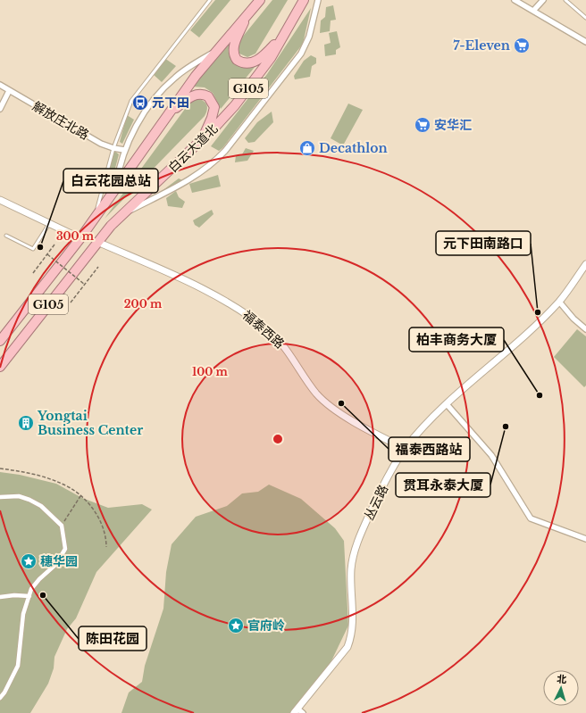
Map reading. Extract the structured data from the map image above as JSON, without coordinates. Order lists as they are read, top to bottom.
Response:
{
  "streets": {
    "highway": ["G105", "白云大道北"],
    "street": ["解放庄北路", "福泰西路", "丛云路"]
  },
  "crossings": [
    ["白云大道北", "福泰西路"],
    ["福泰西路", "丛云路"]
  ],
  "places": {
    "supermarket": ["7-Eleven", "安华汇"],
    "bus stop": ["元下田"],
    "shop": ["Decathlon"],
    "other": [
      "白云花园总站",
      "元下田南路口",
      "柏丰商务大厦",
      "福泰西路站",
      "贯耳永泰大厦",
      "陈田花园"
    ],
    "building": ["Yongtai Business Center"],
    "place": ["穗华园", "官府岭"]
  },
  "north": "top",
  "rings": ["300 m", "200 m", "100 m"]
}
